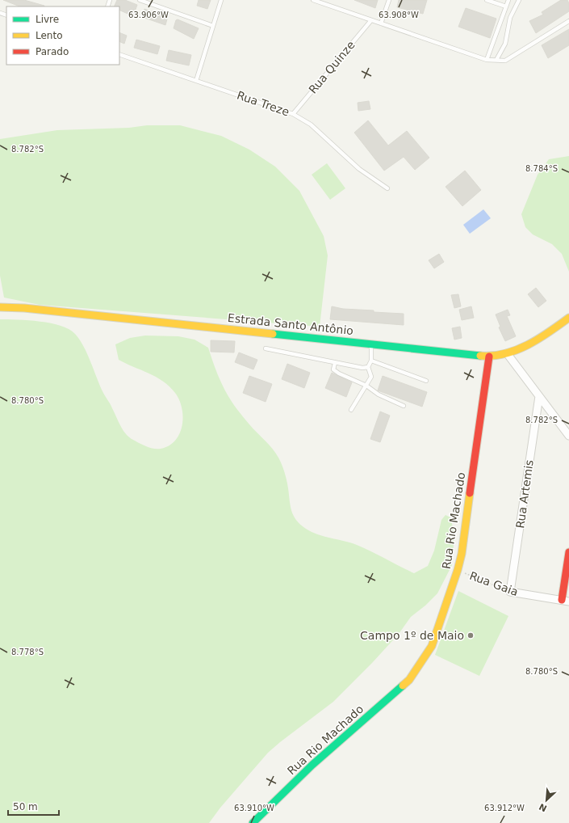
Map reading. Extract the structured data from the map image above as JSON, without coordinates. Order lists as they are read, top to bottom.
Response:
{
  "streets": {
    "street": [
      "Estrada Santo Antônio",
      "Rua Artemis",
      "Rua Rio Machado",
      "Rua Gaia"
    ],
    "lane": ["Rua Quinze", "Rua Treze"]
  },
  "crossings": [
    ["Rua Quinze", "Rua Treze"],
    ["Estrada Santo Antônio", "Rua Rio Machado"],
    ["Rua Artemis", "Rua Gaia"],
    ["Rua Rio Machado", "Rua Gaia"]
  ],
  "places": ["Campo 1º de Maio"],
  "legend": ["Livre", "Lento", "Parado"],
  "scale_bar": "50 m",
  "north": "bottom left",
  "coordinates": [
    "63.906°W",
    "63.908°W",
    "8.782°S",
    "8.784°S",
    "8.780°S",
    "8.778°S",
    "63.910°W",
    "63.912°W"
  ]
}
